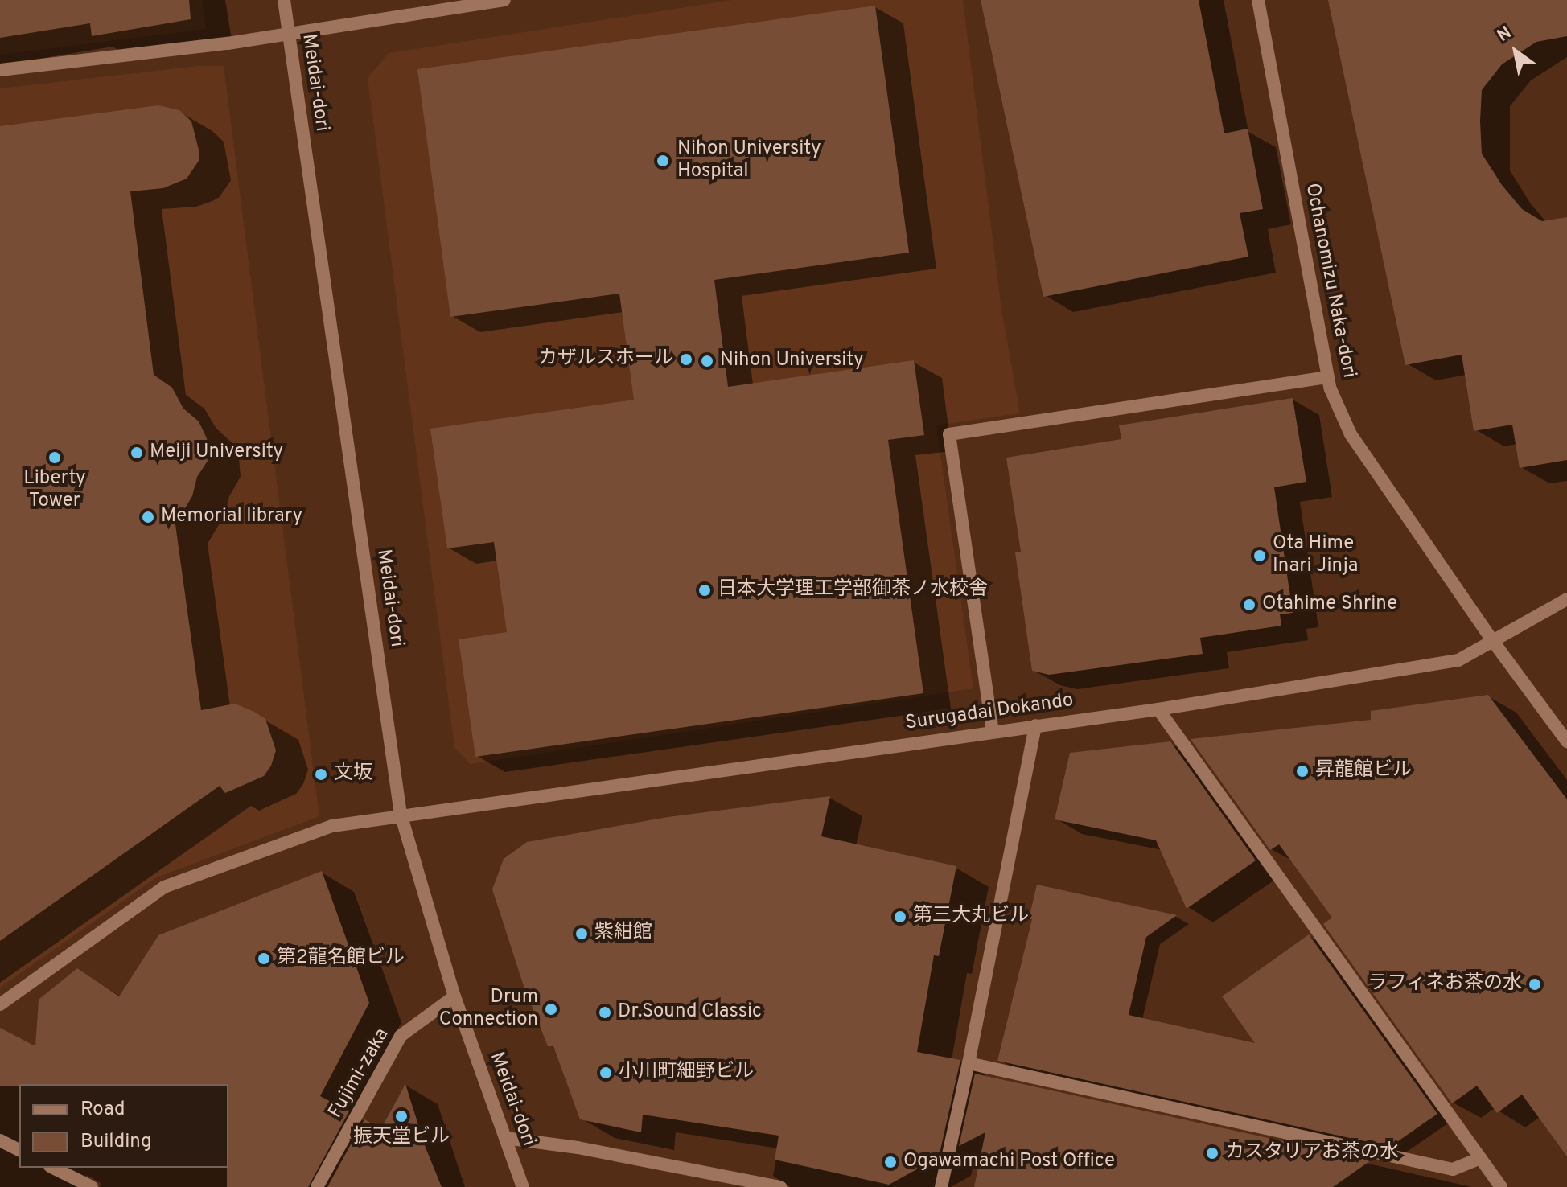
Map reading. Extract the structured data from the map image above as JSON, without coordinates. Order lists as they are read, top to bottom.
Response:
{
  "streets": {
    "street": [
      "Meidai-dori",
      "Ochanomizu Naka-dori",
      "Surugadai Dokando",
      "Fujimi-zaka"
    ]
  },
  "crossings": [
    ["Meidai-dori", "Surugadai Dokando"],
    ["Meidai-dori", "Fujimi-zaka"],
    ["Ochanomizu Naka-dori", "Surugadai Dokando"]
  ],
  "places": [
    "Nihon University Hospital",
    "カザルスホール",
    "Nihon University",
    "Meiji University",
    "Liberty Tower",
    "Memorial library",
    "Ota Hime Inari Jinja",
    "日本大学理工学部御茶ノ水校舎",
    "Otahime Shrine",
    "昇龍館ビル",
    "文坂",
    "第三大丸ビル",
    "紫紺館",
    "第2龍名館ビル",
    "ラフィネお茶の水",
    "Drum Connection",
    "Dr.Sound Classic",
    "小川町細野ビル",
    "振天堂ビル",
    "カスタリアお茶の水",
    "Ogawamachi Post Office"
  ],
  "legend": ["Road", "Building"],
  "north": "top left"
}
